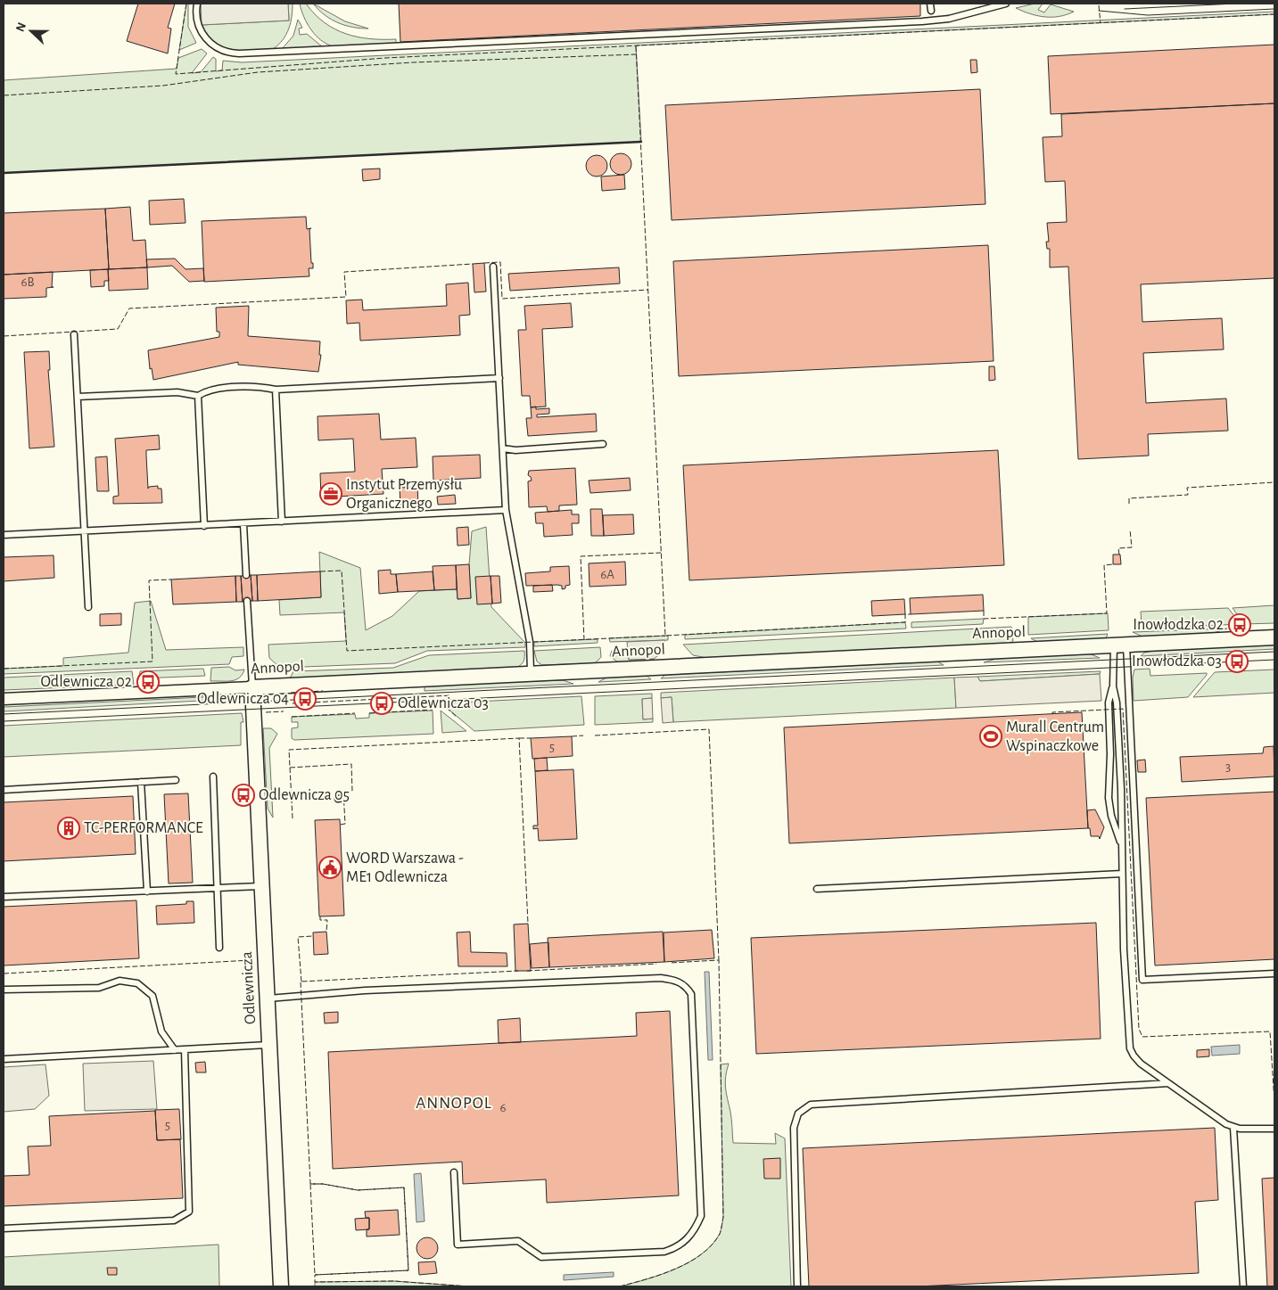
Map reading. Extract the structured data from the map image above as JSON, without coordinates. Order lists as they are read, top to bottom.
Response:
{
  "streets": {
    "street": ["Annopol", "Odlewnicza"]
  },
  "crossings": [
    ["Annopol", "Odlewnicza"]
  ],
  "districts": ["ANNOPOL"],
  "places": {
    "office": ["Instytut Przemysłu Organicznego"],
    "bus stop": [
      "Inowłodzka 02",
      "Inowłodzka 03",
      "Odlewnicza 02",
      "Odlewnicza 04",
      "Odlewnicza 03",
      "Odlewnicza 05"
    ],
    "sports": ["Murall Centrum Wspinaczkowe"],
    "building": ["TC-PERFORMANCE"],
    "public building": ["WORD Warszawa - ME1 Odlewnicza"]
  },
  "house_numbers": [
    "6B",
    "6A",
    "5",
    "3",
    "6",
    "5"
  ],
  "north": "left"
}
